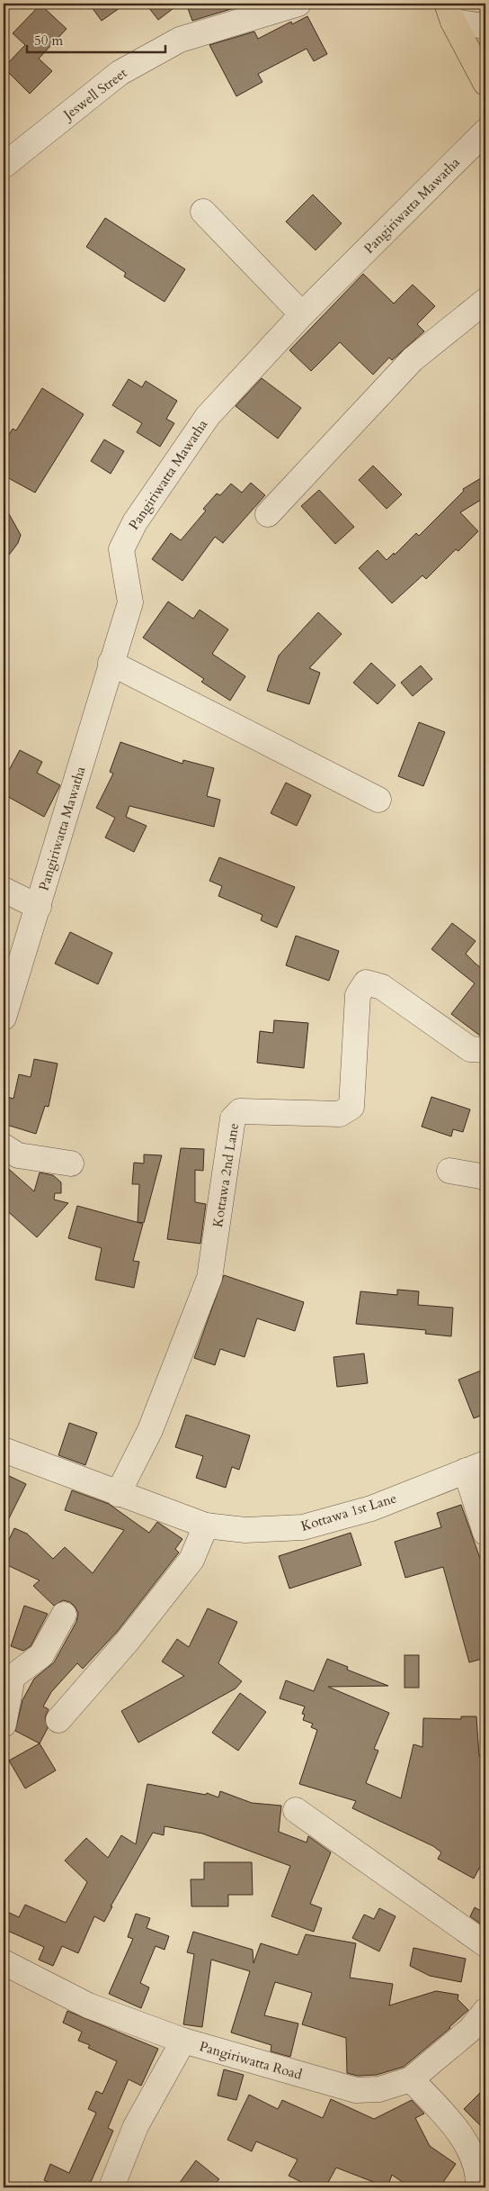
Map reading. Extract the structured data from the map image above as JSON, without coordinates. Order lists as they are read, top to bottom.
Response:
{
  "streets": {
    "street": [
      "Jeswell Street",
      "Pangiriwatta Mawatha",
      "Kottawa 2nd Lane",
      "Kottawa 1st Lane",
      "Pangiriwatta Road"
    ]
  },
  "crossings": [
    ["Kottawa 2nd Lane", "Kottawa 1st Lane"]
  ],
  "scale_bar": "50 m"
}
